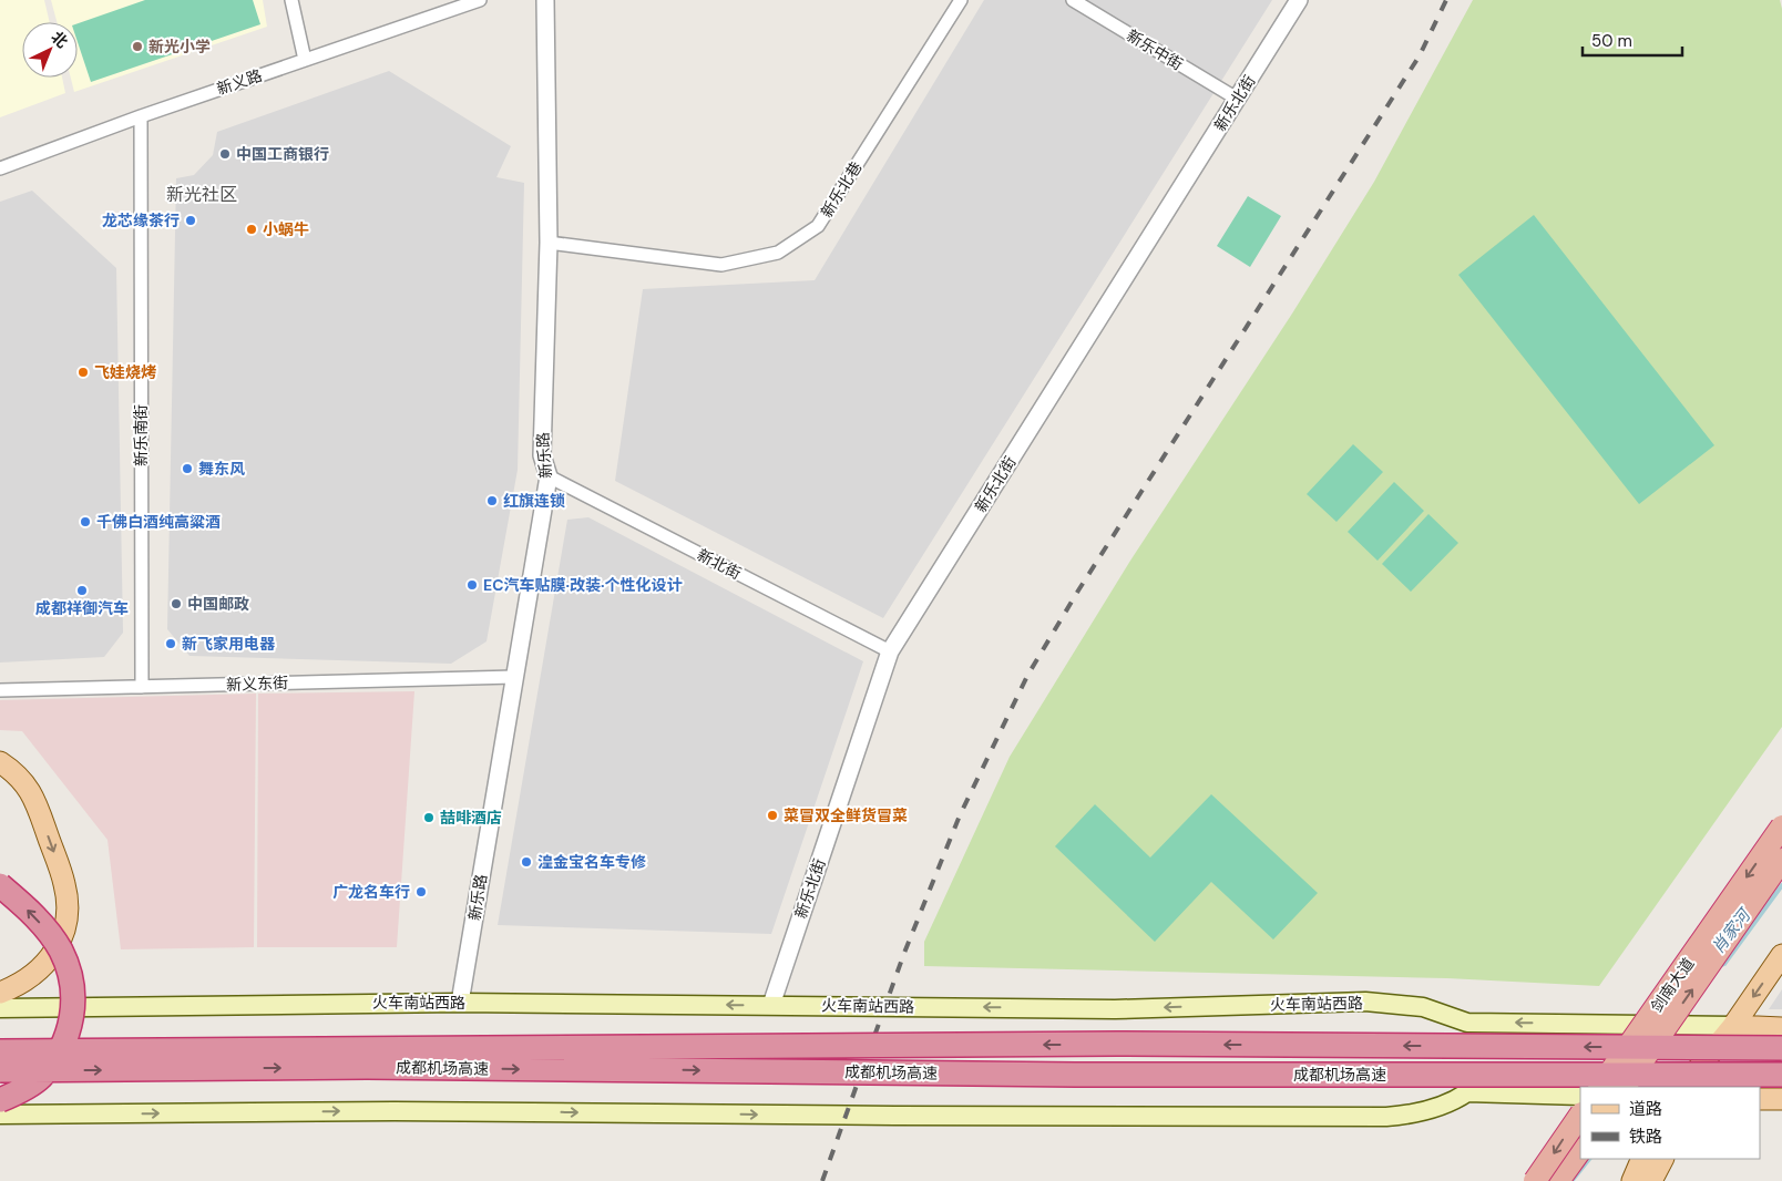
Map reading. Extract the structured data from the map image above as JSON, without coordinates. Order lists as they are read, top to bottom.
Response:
{
  "streets": {
    "highway": ["剑南大道", "成都机场高速"],
    "main road": ["火车南站西路"],
    "street": [
      "新乐中街",
      "新义路",
      "新乐北街",
      "新乐北巷",
      "新乐南街",
      "新乐路",
      "新北街",
      "新义东街"
    ]
  },
  "crossings": [
    ["新乐中街", "新乐北街"],
    ["新义路", "新乐南街"],
    ["新乐北街", "新北街"],
    ["新乐北街", "火车南站西路"],
    ["新乐北巷", "新乐路"],
    ["新乐南街", "新义东街"],
    ["新乐路", "新北街"],
    ["新乐路", "新义东街"],
    ["新乐路", "火车南站西路"]
  ],
  "districts": ["新光社区"],
  "water": ["肖家河"],
  "places": [
    "新光小学",
    "中国工商银行",
    "龙芯缘茶行",
    "小蜗牛",
    "飞娃烧烤",
    "舞东风",
    "红旗连锁",
    "千佛白酒纯高粱酒",
    "EC汽车贴膜·改装·个性化设计",
    "成都祥御汽车",
    "中国邮政",
    "新飞家用电器",
    "菜冒双全鲜货冒菜",
    "喆啡酒店",
    "湟金宝名车专修",
    "广龙名车行"
  ],
  "legend": ["道路", "铁路"],
  "scale_bar": "50 m",
  "north": "top right"
}
